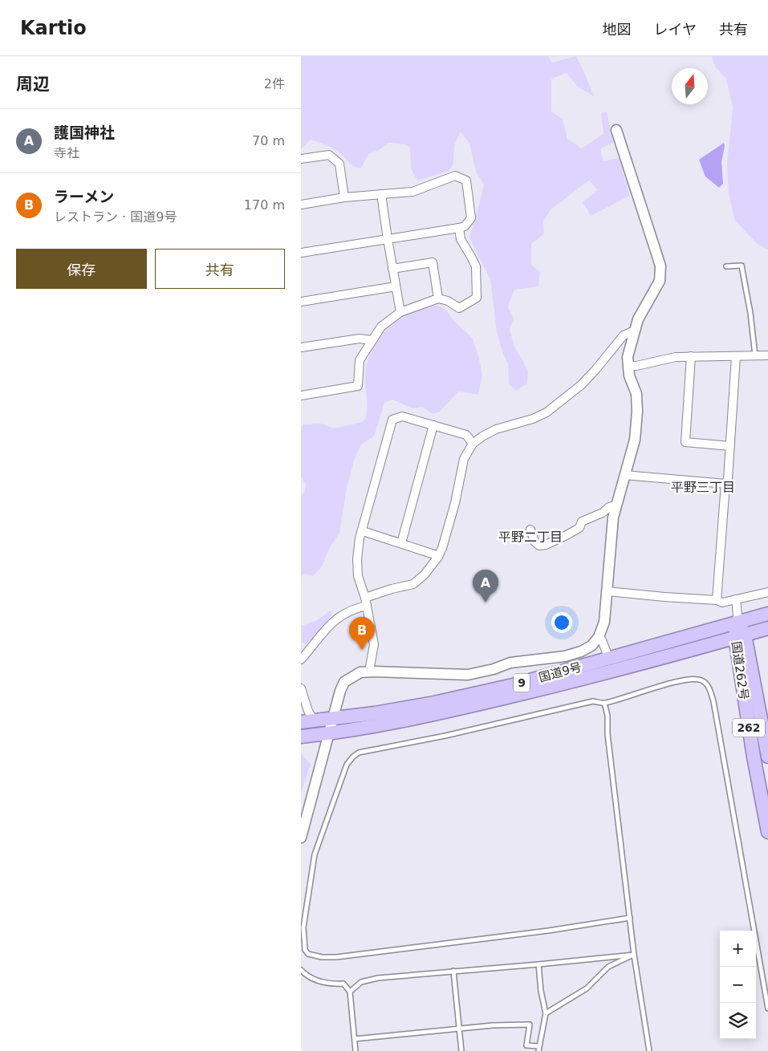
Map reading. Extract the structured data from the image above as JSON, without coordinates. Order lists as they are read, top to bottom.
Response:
{
  "streets": {
    "highway": [
      "国道262号",
      "国道9号",
      "9",
      "262"
    ]
  },
  "crossings": [
    ["国道262号", "国道9号"]
  ],
  "districts": ["平野三丁目", "平野二丁目"],
  "north": "top",
  "page": {
    "header": "Kartio",
    "nav": ["地図", "レイヤ", "共有"],
    "heading": ["周辺", "2件"],
    "list": [
      {
        "mark": "A",
        "name": "護国神社",
        "note": "寺社",
        "value": "70 m"
      },
      {
        "mark": "B",
        "name": "ラーメン",
        "note": "レストラン · 国道9号",
        "value": "170 m"
      }
    ],
    "buttons": ["保存", "共有"],
    "pins": ["A", "B"],
    "map_buttons": ["+", "−"]
  }
}
